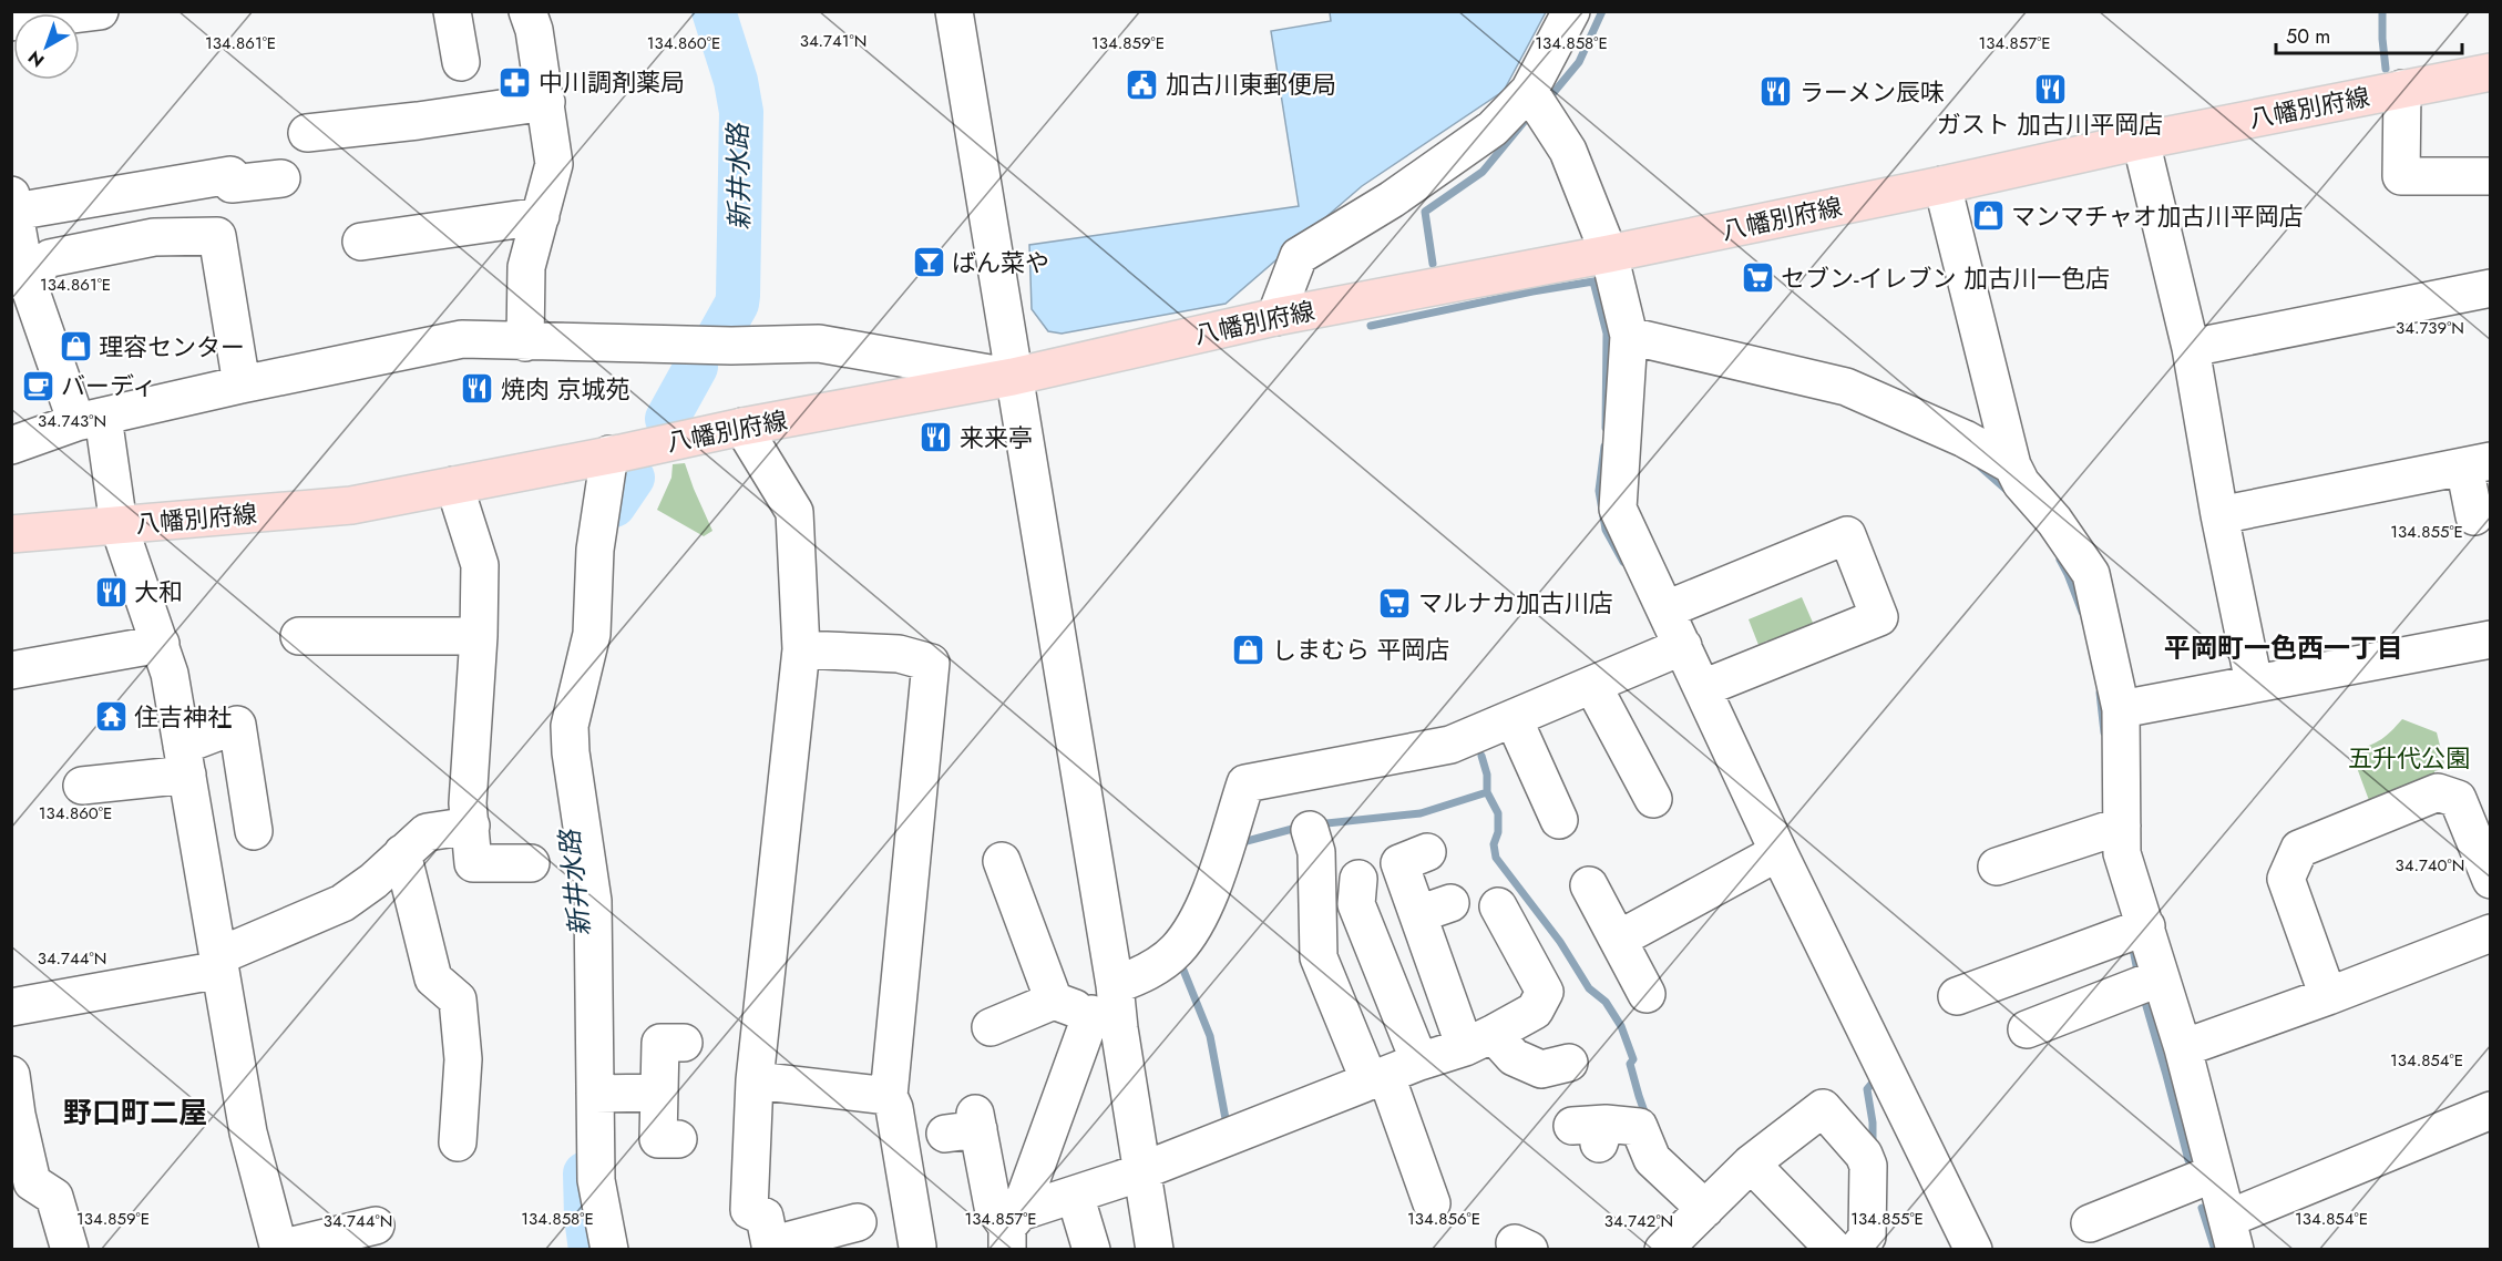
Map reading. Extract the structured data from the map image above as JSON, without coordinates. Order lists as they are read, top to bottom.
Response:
{
  "streets": {
    "main road": ["八幡別府線"]
  },
  "districts": ["平岡町一色西一丁目", "野口町二屋"],
  "water": ["新井水路"],
  "parks": ["五升代公園"],
  "places": {
    "pharmacy": ["中川調剤薬局"],
    "public building": ["加古川東郵便局"],
    "restaurant": [
      "ガスト 加古川平岡店",
      "ラーメン辰味",
      "焼肉 京城苑",
      "来来亭",
      "大和"
    ],
    "shop": ["マンマチャオ加古川平岡店", "理容センター", "しまむら 平岡店"],
    "bar": ["ばん菜や"],
    "supermarket": ["セブン-イレブン 加古川一色店", "マルナカ加古川店"],
    "cafe": ["バーディ"],
    "temple": ["住吉神社"]
  },
  "scale_bar": "50 m",
  "north": "bottom left",
  "coordinates": [
    "34.741°N",
    "134.861°E",
    "134.860°E",
    "134.859°E",
    "134.858°E",
    "134.857°E",
    "34.739°N",
    "34.743°N",
    "134.855°E",
    "34.740°N",
    "34.744°N",
    "134.854°E",
    "134.856°E",
    "34.742°N"
  ]
}
